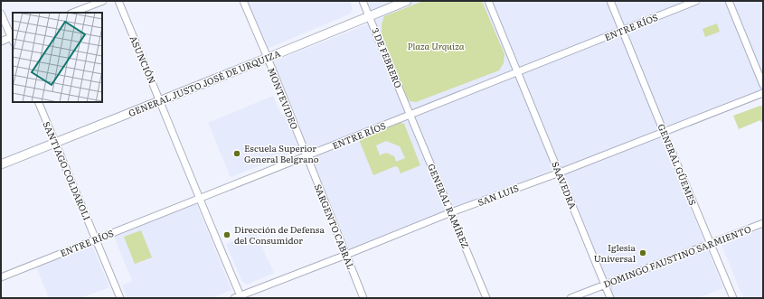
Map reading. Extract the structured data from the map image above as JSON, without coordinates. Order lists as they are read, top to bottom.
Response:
{
  "streets": {
    "street": [
      "ENTRE RÍOS",
      "3 DE FEBRERO",
      "ASUNCIÓN",
      "GENERAL JUSTO JOSÉ DE URQUIZA",
      "MONTEVIDEO",
      "GENERAL GÜEMES",
      "SANTIAGO COLDAROLI",
      "SAAVEDRA",
      "SAN LUIS",
      "GENERAL RAMÍREZ",
      "SARGENTO CABRAL",
      "DOMINGO FAUSTINO SARMIENTO"
    ]
  },
  "crossings": [
    ["ENTRE RÍOS", "3 DE FEBRERO"],
    ["ENTRE RÍOS", "ASUNCIÓN"],
    ["ENTRE RÍOS", "MONTEVIDEO"],
    ["ENTRE RÍOS", "GENERAL GÜEMES"],
    ["ENTRE RÍOS", "SANTIAGO COLDAROLI"],
    ["ENTRE RÍOS", "SAAVEDRA"],
    ["ENTRE RÍOS", "GENERAL RAMÍREZ"],
    ["ENTRE RÍOS", "SARGENTO CABRAL"],
    ["3 DE FEBRERO", "GENERAL JUSTO JOSÉ DE URQUIZA"],
    ["3 DE FEBRERO", "GENERAL RAMÍREZ"],
    ["ASUNCIÓN", "GENERAL JUSTO JOSÉ DE URQUIZA"],
    ["ASUNCIÓN", "SAN LUIS"],
    ["GENERAL JUSTO JOSÉ DE URQUIZA", "MONTEVIDEO"],
    ["GENERAL JUSTO JOSÉ DE URQUIZA", "SANTIAGO COLDAROLI"],
    ["MONTEVIDEO", "SARGENTO CABRAL"],
    ["GENERAL GÜEMES", "SAN LUIS"],
    ["GENERAL GÜEMES", "DOMINGO FAUSTINO SARMIENTO"],
    ["SAAVEDRA", "SAN LUIS"],
    ["SAAVEDRA", "DOMINGO FAUSTINO SARMIENTO"],
    ["SAN LUIS", "GENERAL RAMÍREZ"],
    ["SAN LUIS", "SARGENTO CABRAL"]
  ],
  "parks": ["Plaza Urquiza"],
  "places": ["Escuela Superior General Belgrano", "Dirección de Defensa del Consumidor", "Iglesia Universal"]
}
